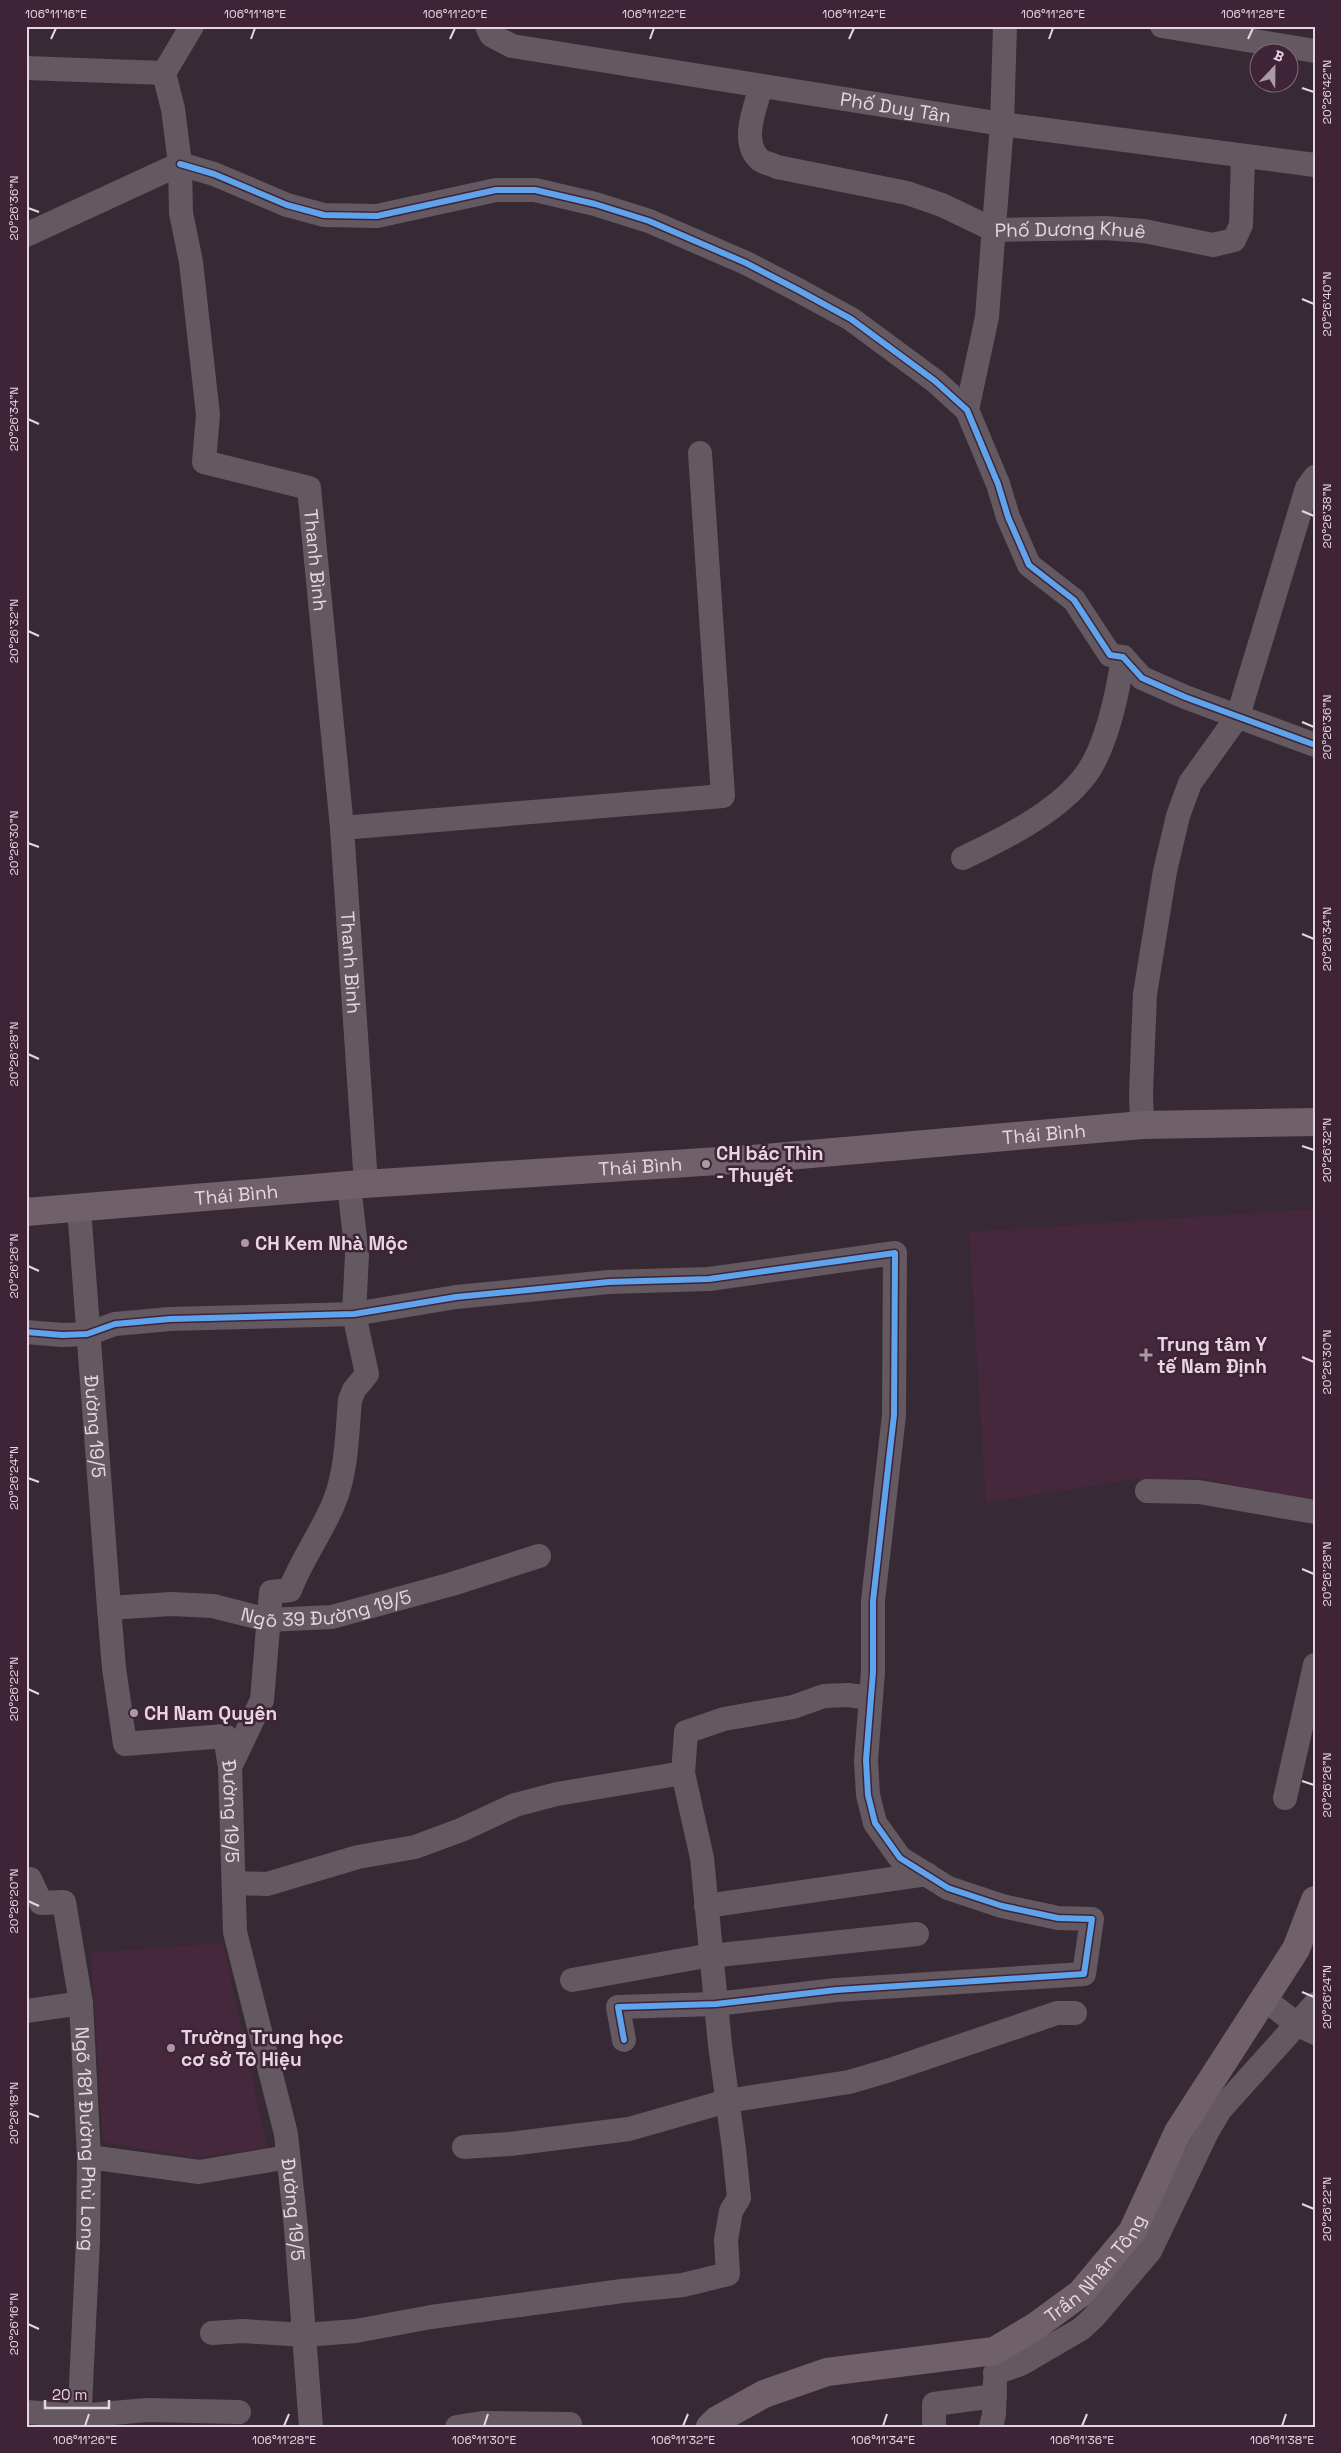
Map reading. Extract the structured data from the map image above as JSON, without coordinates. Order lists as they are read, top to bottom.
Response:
{
  "streets": {
    "main road": ["Thái Bình", "Trần Nhân Tông"],
    "street": [
      "Phố Duy Tân",
      "Phố Dương Khuê",
      "Thanh Bình",
      "Đường 19/5",
      "Ngõ 39 Đường 19/5",
      "Ngõ 181 Đường Phù Long"
    ]
  },
  "crossings": [
    ["Phố Duy Tân", "Phố Dương Khuê"],
    ["Thanh Bình", "Thái Bình"],
    ["Thanh Bình", "Ngõ 39 Đường 19/5"],
    ["Thái Bình", "Đường 19/5"],
    ["Đường 19/5", "Ngõ 39 Đường 19/5"]
  ],
  "places": {
    "other": [
      "CH bác Thìn - Thuyết",
      "CH Kem Nhà Mộc",
      "CH Nam Quyên",
      "Trường Trung học cơ sở Tô Hiệu"
    ],
    "health": ["Trung tâm Y tế Nam Định"]
  },
  "scale_bar": "20 m",
  "north": "top",
  "coordinates": [
    "106°11'16\"E",
    "106°11'18\"E",
    "106°11'20\"E",
    "106°11'22\"E",
    "106°11'24\"E",
    "106°11'26\"E",
    "106°11'28\"E",
    "20°26'42\"N",
    "20°26'36\"N",
    "20°26'40\"N",
    "20°26'34\"N",
    "20°26'38\"N",
    "20°26'32\"N",
    "20°26'30\"N",
    "20°26'28\"N",
    "20°26'26\"N",
    "20°26'24\"N",
    "20°26'22\"N",
    "20°26'20\"N",
    "20°26'18\"N",
    "20°26'16\"N",
    "106°11'30\"E",
    "106°11'32\"E",
    "106°11'34\"E",
    "106°11'36\"E",
    "106°11'38\"E"
  ]
}
